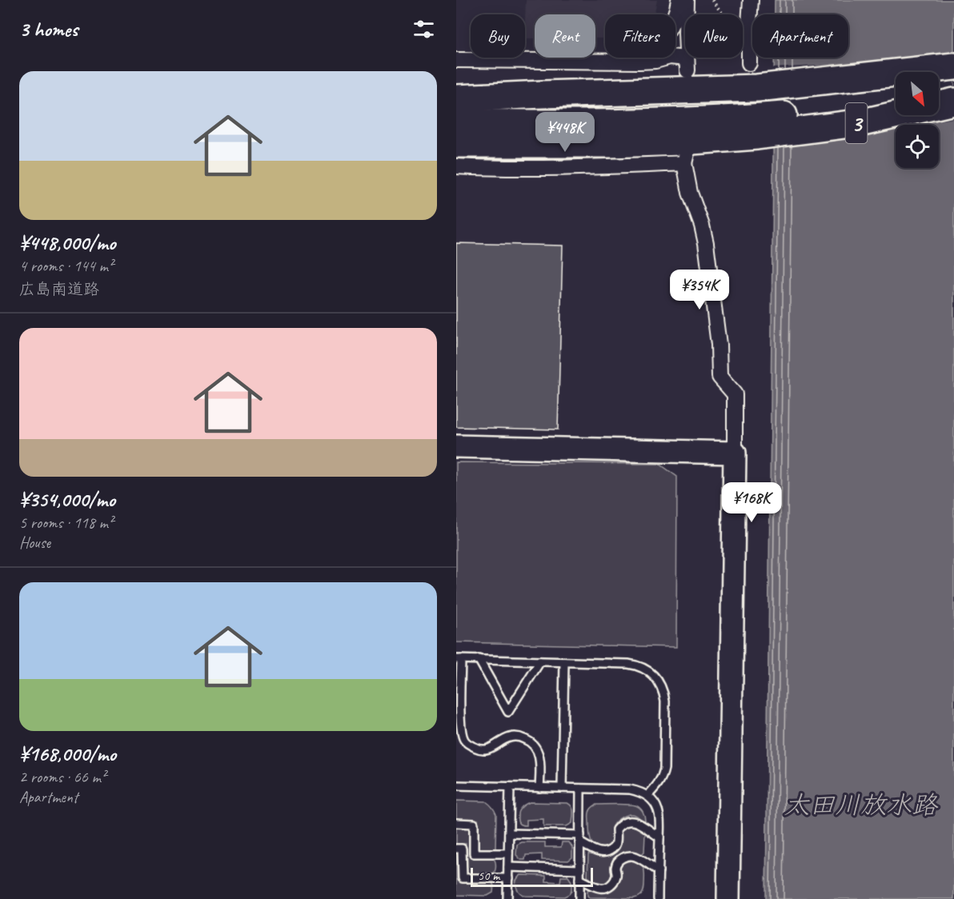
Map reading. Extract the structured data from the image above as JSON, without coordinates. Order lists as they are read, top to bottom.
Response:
{
  "streets": {
    "highway": ["3"]
  },
  "water": ["太田川放水路"],
  "scale_bar": "50 m",
  "north": "bottom right",
  "page": {
    "heading": "3 homes",
    "chip": [
      "Buy",
      "Rent",
      "Filters",
      "New",
      "Apartment"
    ],
    "list": [
      {
        "name": "¥448,000/mo",
        "note": "4 rooms · 144 m² · 広島南道路"
      },
      {
        "name": "¥354,000/mo",
        "note": "5 rooms · 118 m² · House"
      },
      {
        "name": "¥168,000/mo",
        "note": "2 rooms · 66 m² · Apartment"
      }
    ],
    "price": ["¥448K", "¥354K", "¥168K"],
    "scale": "50 m"
  }
}
